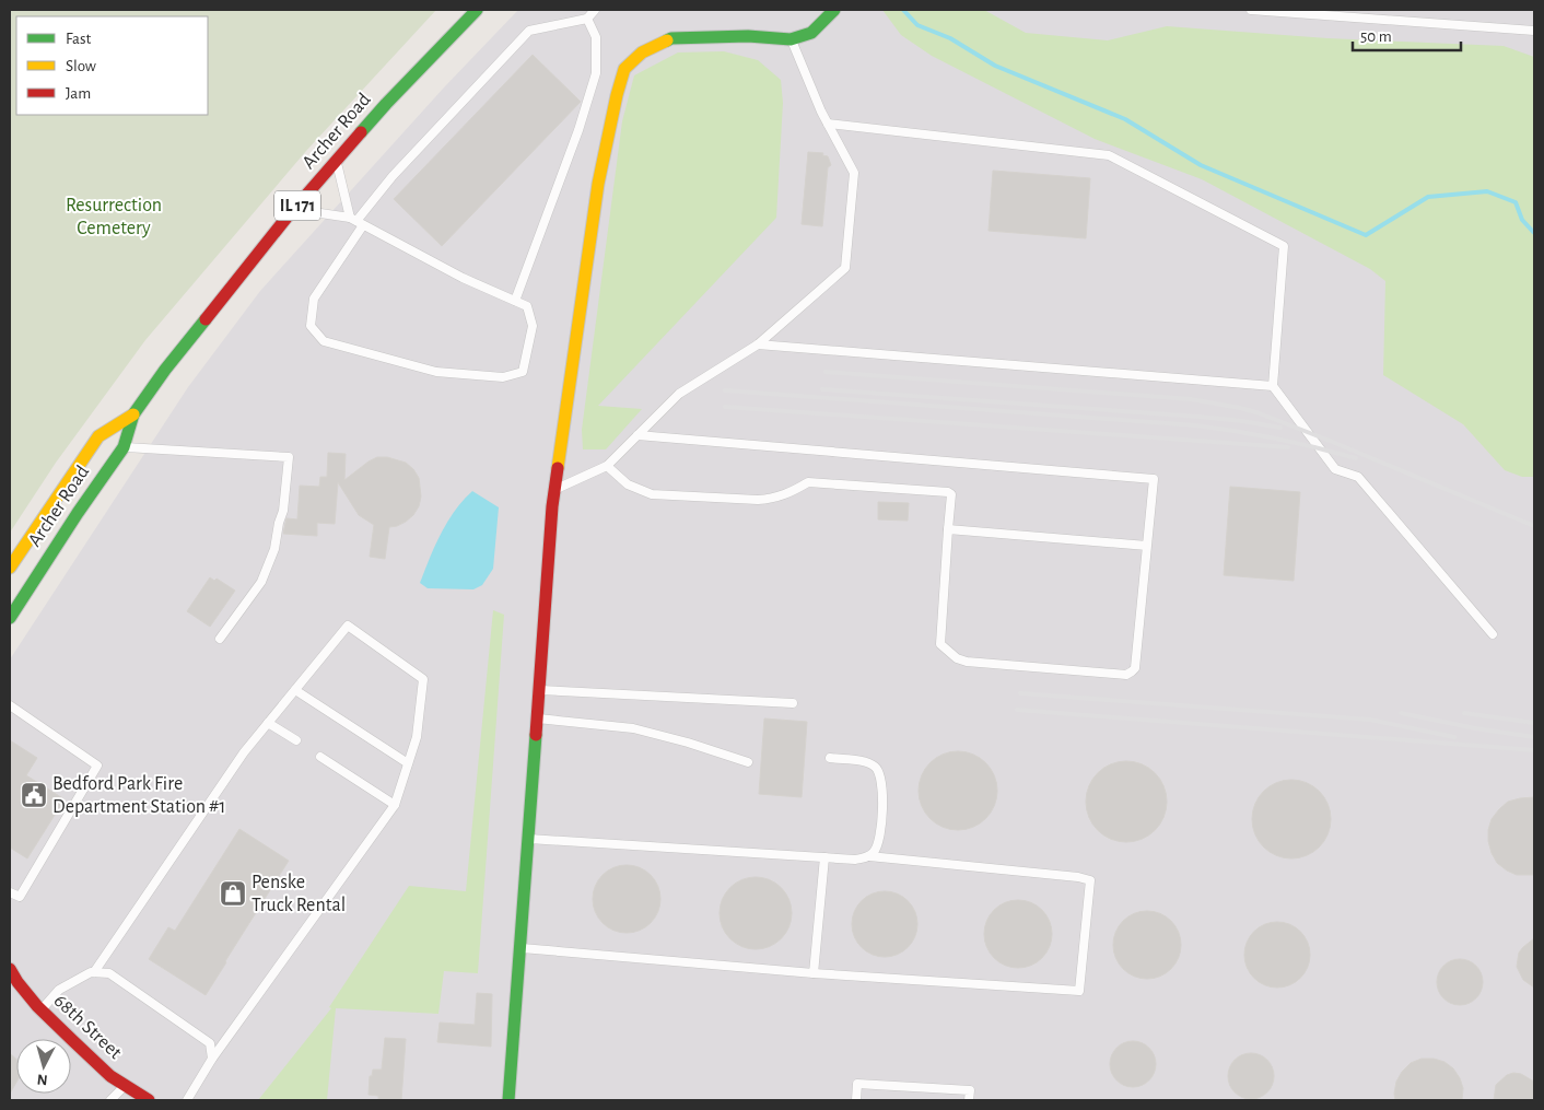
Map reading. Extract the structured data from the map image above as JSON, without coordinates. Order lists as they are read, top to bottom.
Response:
{
  "streets": {
    "street": ["Archer Road", "IL 171", "68th Street"]
  },
  "parks": ["Resurrection Cemetery"],
  "places": {
    "public building": ["Bedford Park Fire Department Station #1"],
    "shop": ["Penske Truck Rental"]
  },
  "legend": ["Fast", "Slow", "Jam"],
  "scale_bar": "50 m",
  "north": "bottom"
}
